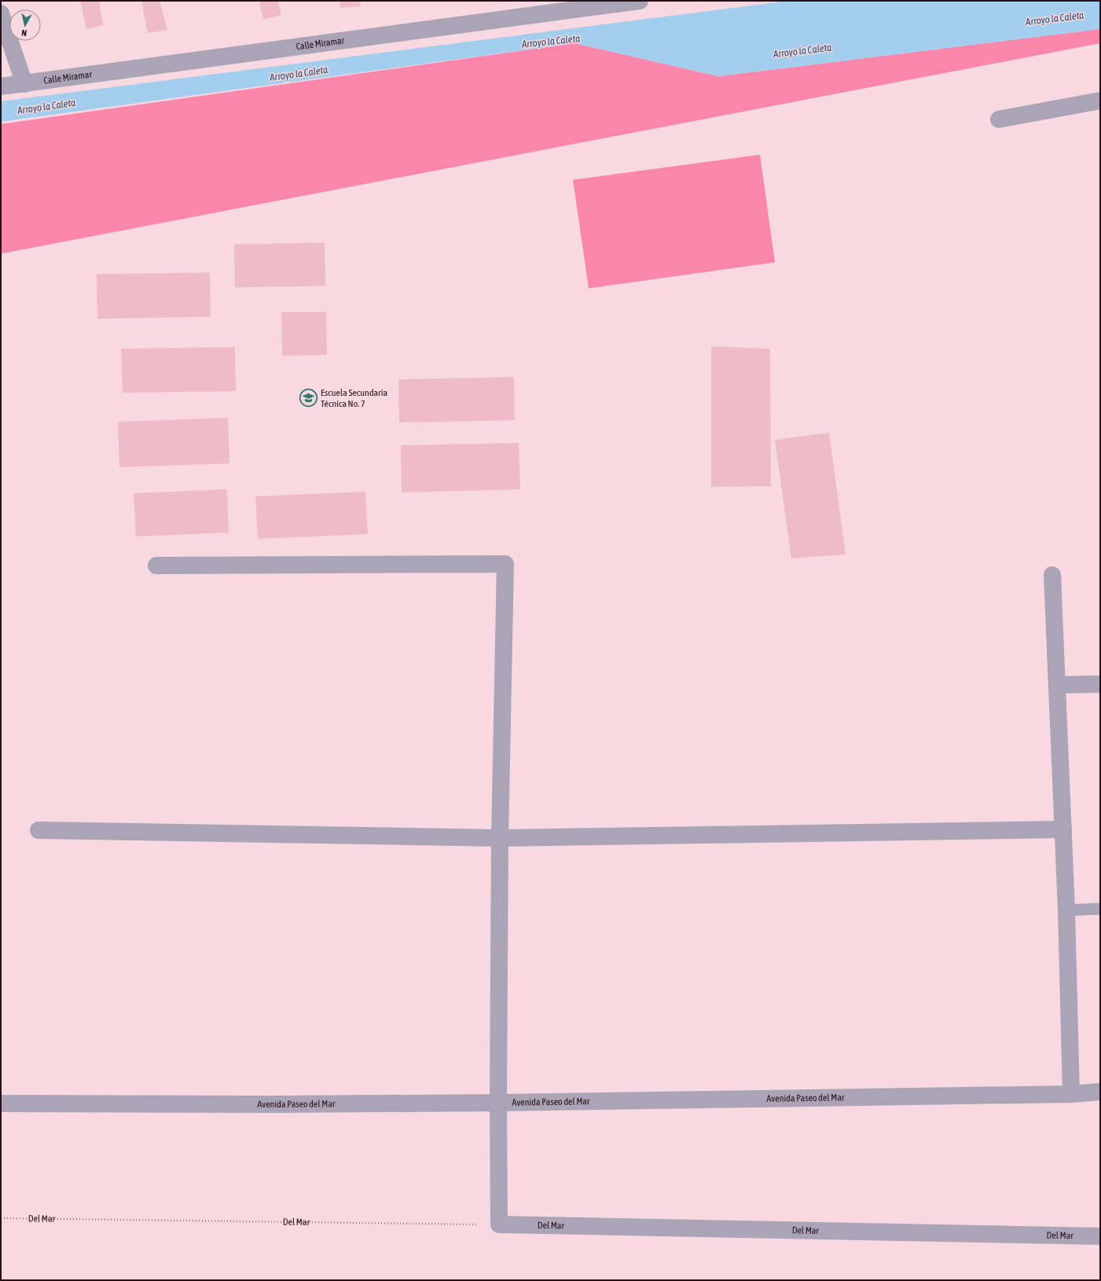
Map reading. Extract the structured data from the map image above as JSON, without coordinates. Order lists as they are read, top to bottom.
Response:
{
  "streets": {
    "street": ["Calle Miramar", "Avenida Paseo del Mar", "Del Mar"]
  },
  "water": ["Arroyo la Caleta"],
  "places": {
    "school or university": ["Escuela Secundaria Técnica No. 7"]
  },
  "north": "bottom"
}
